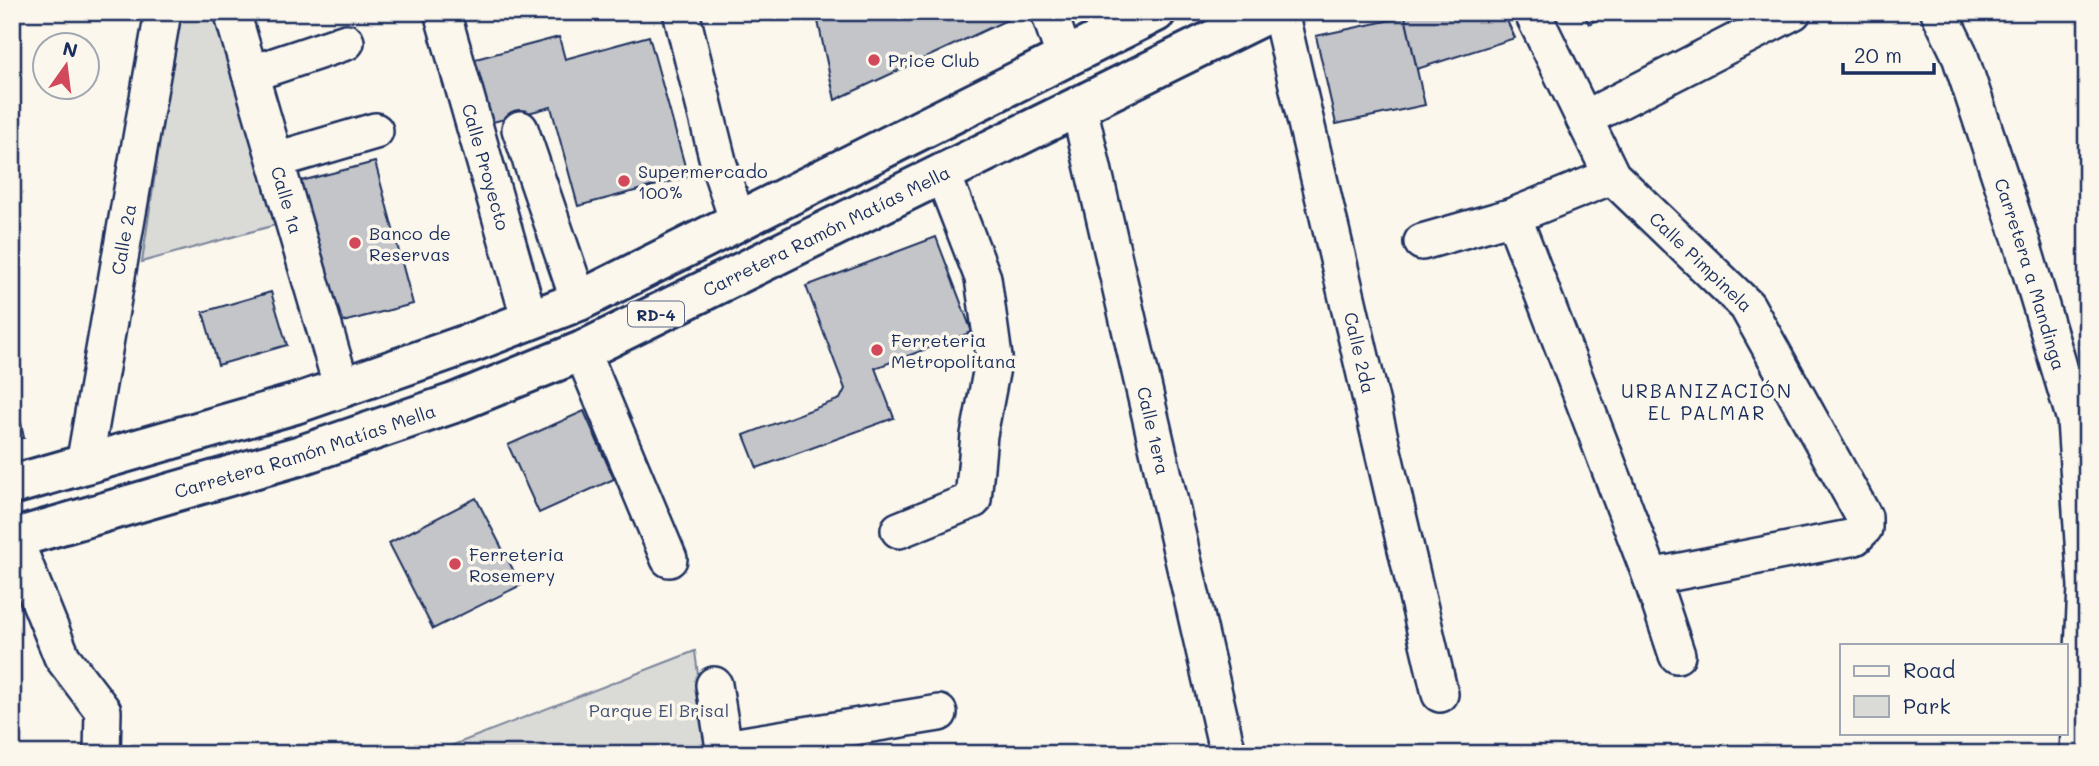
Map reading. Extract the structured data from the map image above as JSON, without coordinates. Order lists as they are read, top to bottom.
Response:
{
  "streets": {
    "main road": ["Carretera Ramón Matías Mella", "RD-4"],
    "street": [
      "Calle Proyecto",
      "Calle 1a",
      "Calle 2a",
      "Calle Pimpinela",
      "Carretera a Mandinga",
      "Calle 2da",
      "Calle 1era"
    ]
  },
  "crossings": [
    ["Calle Proyecto", "RD-4"],
    ["Calle 1a", "RD-4"],
    ["Carretera Ramón Matías Mella", "Calle 1era"],
    ["Calle 2a", "RD-4"]
  ],
  "districts": ["URBANIZACIÓN EL PALMAR"],
  "parks": ["Parque El Brisal"],
  "places": [
    "Price Club",
    "Supermercado 100%",
    "Banco de Reservas",
    "Ferreteria Metropolitana",
    "Ferreteria Rosemery"
  ],
  "legend": ["Road", "Park"],
  "scale_bar": "20 m",
  "north": "top"
}
